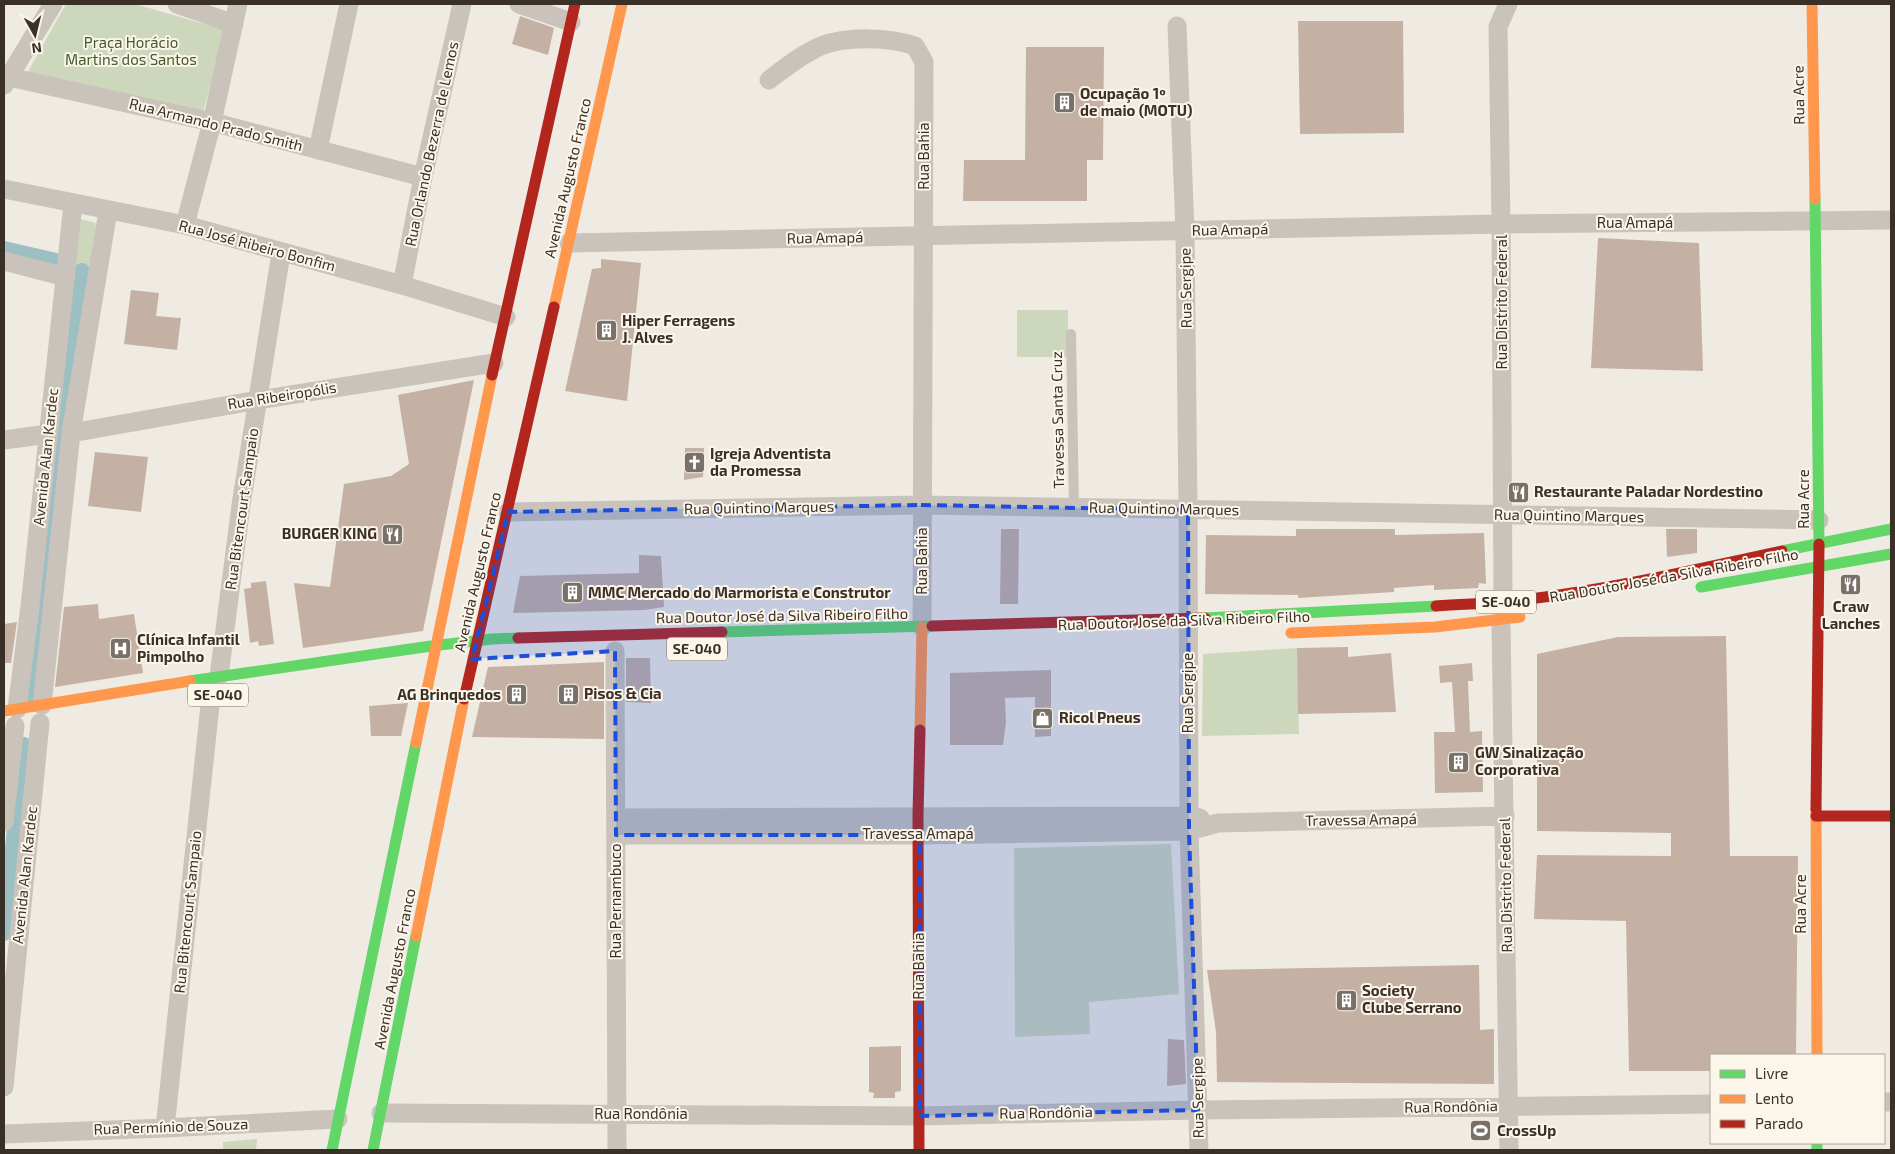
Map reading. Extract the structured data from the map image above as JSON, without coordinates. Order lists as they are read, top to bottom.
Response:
{
  "streets": {
    "main road": [
      "Rua Acre",
      "Rua Bahia",
      "Avenida Augusto Franco",
      "Rua Doutor José da Silva Ribeiro Filho",
      "SE-040"
    ],
    "street": [
      "Rua Armando Prado Smith",
      "Rua Orlando Bezerra de Lemos",
      "Rua Amapá",
      "Rua José Ribeiro Bonfim",
      "Rua Sergipe",
      "Rua Distrito Federal",
      "Rua Ribeiropólis",
      "Avenida Alan Kardec",
      "Rua Quintino Marques",
      "Rua Bitencourt Sampaio",
      "Travessa Amapá",
      "Rua Pernambuco",
      "Rua Rondônia",
      "Rua Permínio de Souza"
    ],
    "lane": ["Travessa Santa Cruz"]
  },
  "crossings": [
    ["Rua Acre", "Rua Amapá"],
    ["Rua Acre", "Rua Quintino Marques"],
    ["Rua Acre", "Rua Doutor José da Silva Ribeiro Filho"],
    ["Rua Armando Prado Smith", "Rua Orlando Bezerra de Lemos"],
    ["Rua Orlando Bezerra de Lemos", "Rua José Ribeiro Bonfim"],
    ["Rua Bahia", "Rua Amapá"],
    ["Rua Bahia", "Rua Quintino Marques"],
    ["Rua Bahia", "Rua Doutor José da Silva Ribeiro Filho"],
    ["Rua Bahia", "Travessa Amapá"],
    ["Rua Bahia", "Rua Rondônia"],
    ["Avenida Augusto Franco", "Rua Amapá"],
    ["Avenida Augusto Franco", "Rua José Ribeiro Bonfim"],
    ["Avenida Augusto Franco", "Rua Ribeiropólis"],
    ["Avenida Augusto Franco", "Rua Quintino Marques"],
    ["Avenida Augusto Franco", "Rua Doutor José da Silva Ribeiro Filho"],
    ["Avenida Augusto Franco", "SE-040"],
    ["Avenida Augusto Franco", "Rua Rondônia"],
    ["Avenida Augusto Franco", "Rua Permínio de Souza"],
    ["Rua Amapá", "Rua Sergipe"],
    ["Rua Amapá", "Rua Distrito Federal"],
    ["Rua José Ribeiro Bonfim", "Avenida Alan Kardec"],
    ["Rua José Ribeiro Bonfim", "Rua Bitencourt Sampaio"],
    ["Rua Sergipe", "Rua Quintino Marques"],
    ["Rua Sergipe", "Rua Doutor José da Silva Ribeiro Filho"],
    ["Rua Sergipe", "Travessa Amapá"],
    ["Rua Sergipe", "Rua Rondônia"],
    ["Rua Distrito Federal", "Rua Quintino Marques"],
    ["Rua Distrito Federal", "Rua Doutor José da Silva Ribeiro Filho"],
    ["Rua Distrito Federal", "Travessa Amapá"],
    ["Rua Distrito Federal", "Rua Rondônia"],
    ["Rua Ribeiropólis", "Avenida Alan Kardec"],
    ["Rua Ribeiropólis", "Rua Bitencourt Sampaio"],
    ["Travessa Santa Cruz", "Rua Quintino Marques"],
    ["Avenida Alan Kardec", "SE-040"],
    ["Rua Bitencourt Sampaio", "SE-040"],
    ["Rua Bitencourt Sampaio", "Rua Permínio de Souza"],
    ["Rua Doutor José da Silva Ribeiro Filho", "SE-040"],
    ["Travessa Amapá", "Rua Pernambuco"],
    ["Rua Pernambuco", "Rua Rondônia"]
  ],
  "parks": ["Praça Horácio Martins dos Santos"],
  "places": {
    "building": [
      "Ocupação 1º de maio (MOTU)",
      "Hiper Ferragens J. Alves",
      "MMC Mercado do Marmorista e Construtor",
      "Pisos & Cia",
      "AG Brinquedos",
      "GW Sinalização Corporativa",
      "Society Clube Serrano"
    ],
    "church": ["Igreja Adventista da Promessa"],
    "restaurant": ["Restaurante Paladar Nordestino", "BURGER KING", "Craw Lanches"],
    "hospital": ["Clínica Infantil Pimpolho"],
    "shop": ["Ricol Pneus"],
    "sports": ["CrossUp"]
  },
  "legend": ["Livre", "Lento", "Parado"],
  "north": "bottom"
}
